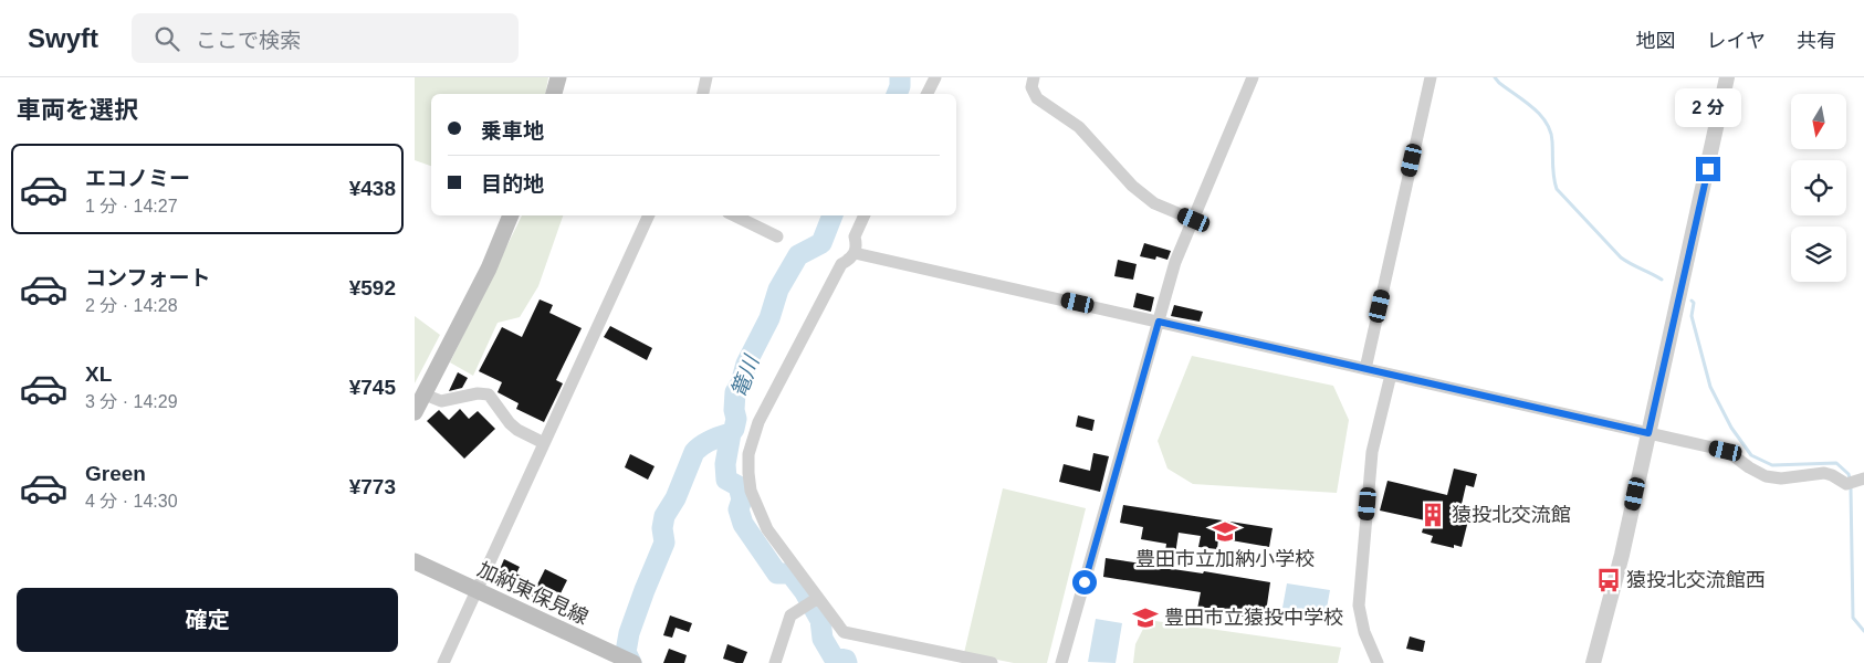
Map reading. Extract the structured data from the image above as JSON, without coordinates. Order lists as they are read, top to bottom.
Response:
{
  "streets": {
    "main road": ["加納東保見線"]
  },
  "water": ["篭川"],
  "places": {
    "building": ["猿投北交流館"],
    "school or university": ["豊田市立加納小学校", "豊田市立猿投中学校"],
    "bus stop": ["猿投北交流館西"]
  },
  "north": "bottom",
  "page": {
    "header": "Swyft",
    "search": "ここで検索",
    "nav": ["地図", "レイヤ", "共有"],
    "heading": "車両を選択",
    "bubble": "2 分",
    "banner": ["乗車地", "目的地"],
    "list": [
      {
        "name": "エコノミー",
        "note": "1 分 · 14:27",
        "value": "¥438"
      },
      {
        "name": "コンフォート",
        "note": "2 分 · 14:28",
        "value": "¥592"
      },
      {
        "name": "XL",
        "note": "3 分 · 14:29",
        "value": "¥745"
      },
      {
        "name": "Green",
        "note": "4 分 · 14:30",
        "value": "¥773"
      }
    ],
    "buttons": "確定"
  }
}
